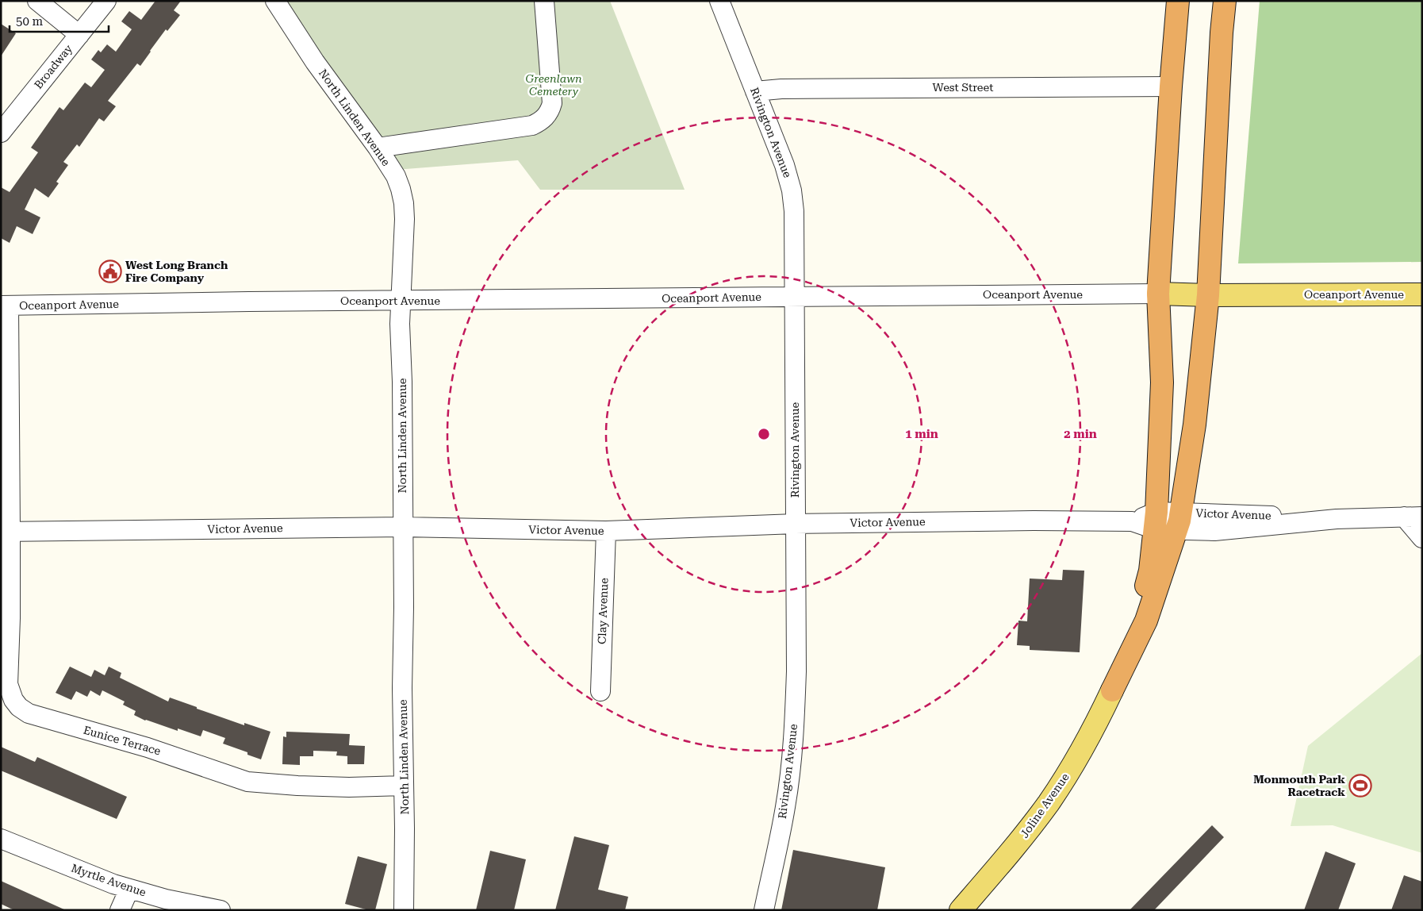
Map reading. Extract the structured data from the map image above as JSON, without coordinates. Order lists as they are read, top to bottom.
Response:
{
  "streets": {
    "main road": ["Oceanport Avenue", "Joline Avenue"],
    "street": [
      "Broadway",
      "West Street",
      "North Linden Avenue",
      "Rivington Avenue",
      "Victor Avenue",
      "Clay Avenue",
      "Eunice Terrace",
      "Myrtle Avenue"
    ]
  },
  "crossings": [
    ["West Street", "Rivington Avenue"],
    ["North Linden Avenue", "Oceanport Avenue"],
    ["North Linden Avenue", "Victor Avenue"],
    ["North Linden Avenue", "Eunice Terrace"],
    ["Rivington Avenue", "Oceanport Avenue"],
    ["Rivington Avenue", "Victor Avenue"],
    ["Oceanport Avenue", "Eunice Terrace"],
    ["Victor Avenue", "Clay Avenue"],
    ["Victor Avenue", "Eunice Terrace"]
  ],
  "parks": ["Greenlawn Cemetery"],
  "places": {
    "public building": ["West Long Branch Fire Company"],
    "sports": ["Monmouth Park Racetrack"]
  },
  "scale_bar": "50 m",
  "rings": ["1 min", "2 min"]
}
